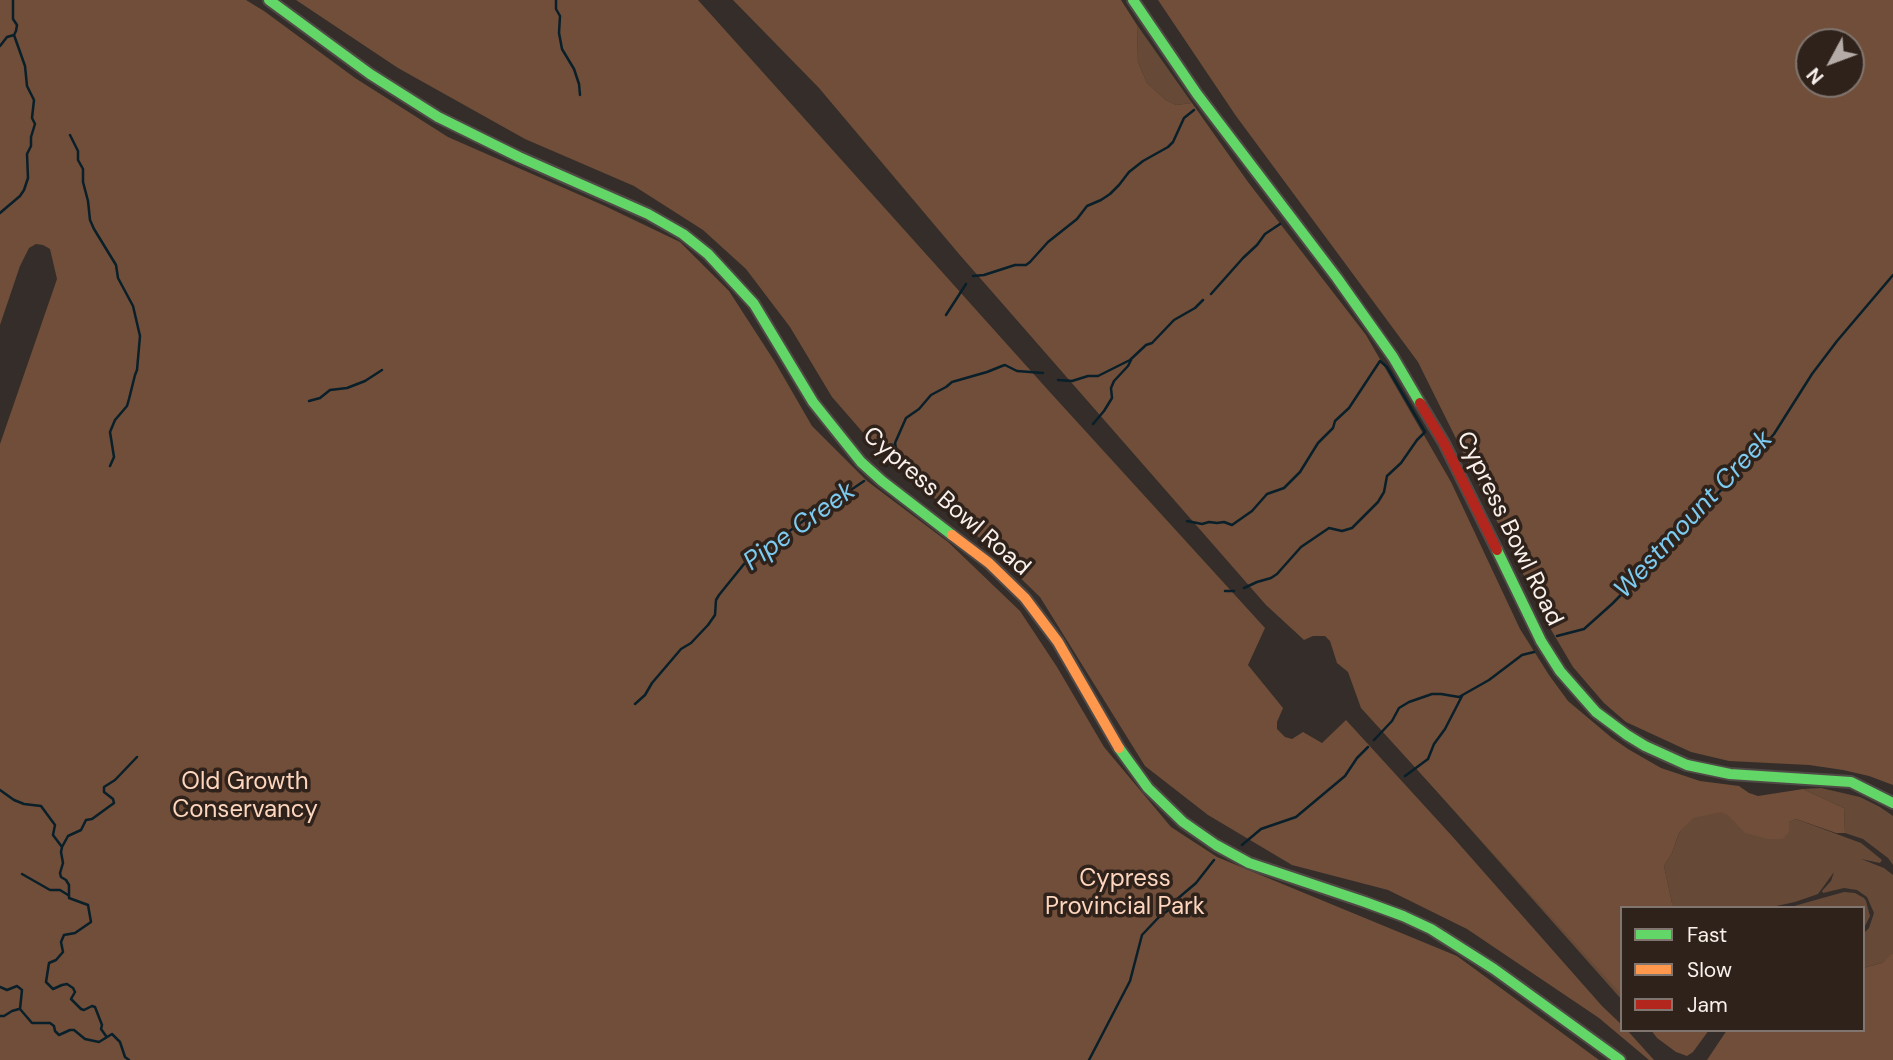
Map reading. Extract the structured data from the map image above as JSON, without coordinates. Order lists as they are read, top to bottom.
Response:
{
  "streets": {
    "street": ["Cypress Bowl Road"]
  },
  "water": ["Westmount Creek", "Pipe Creek"],
  "parks": ["Old Growth Conservancy", "Cypress Provincial Park"],
  "legend": ["Fast", "Slow", "Jam"],
  "north": "bottom left"
}
